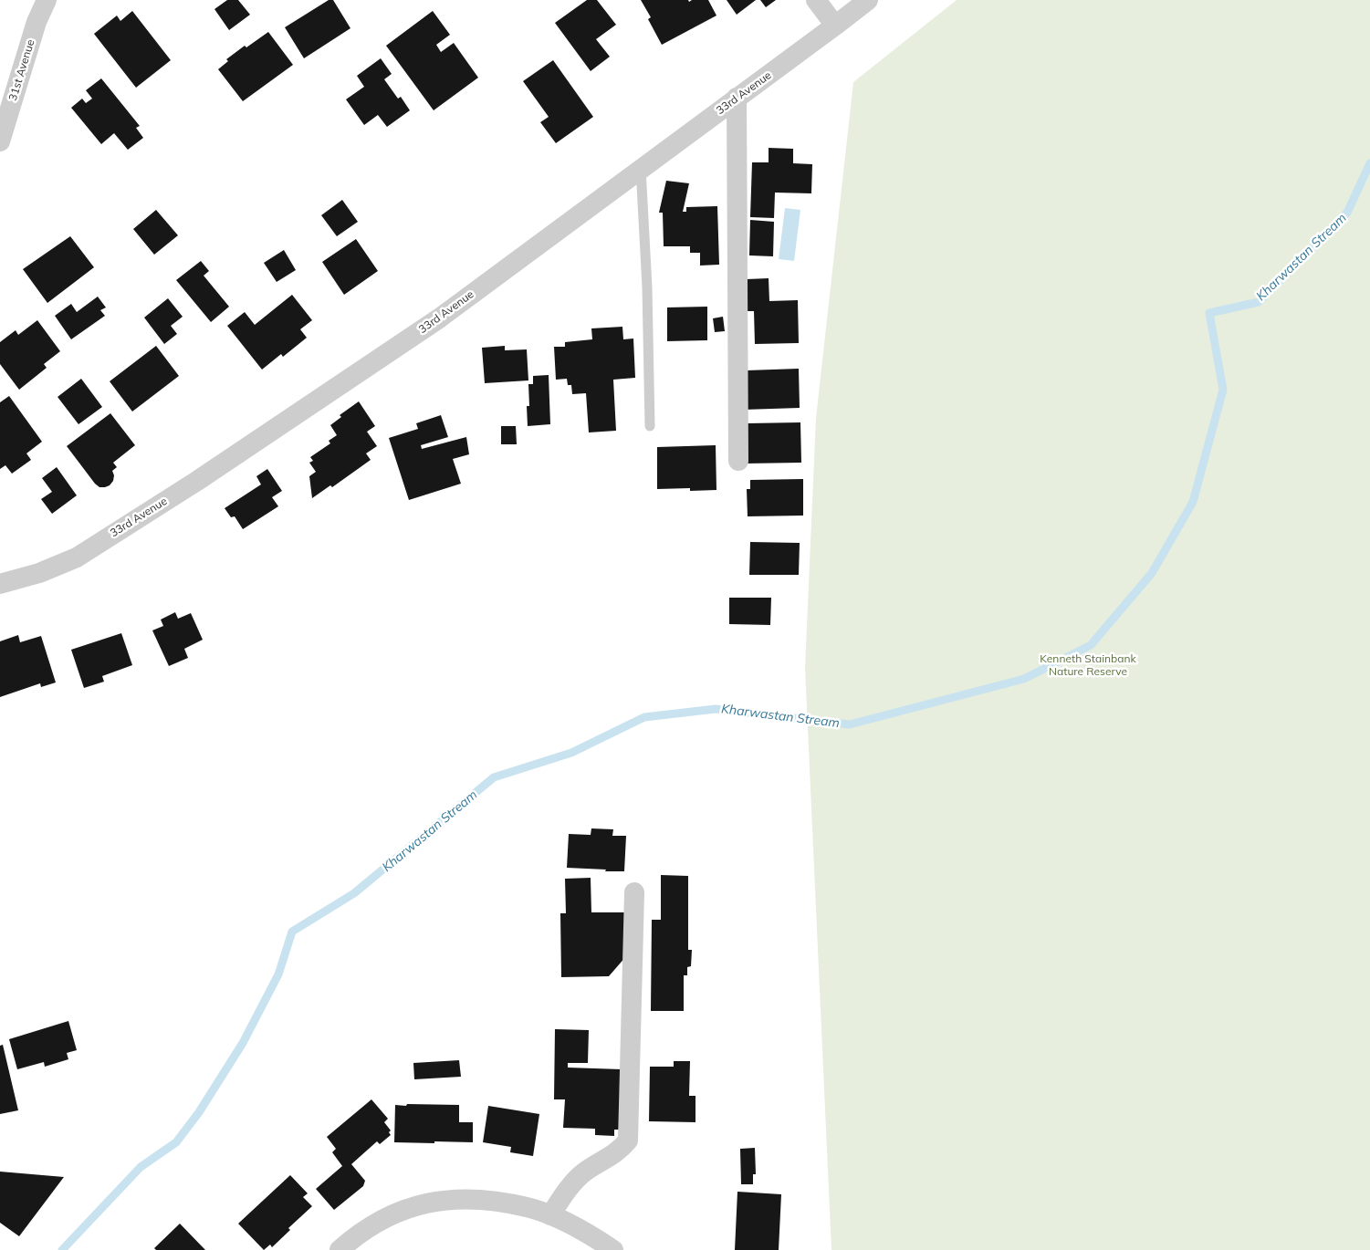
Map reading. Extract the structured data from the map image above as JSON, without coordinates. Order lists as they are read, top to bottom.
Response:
{
  "streets": {
    "street": ["31st Avenue", "33rd Avenue"]
  },
  "water": ["Kharwastan Stream"],
  "parks": ["Kenneth Stainbank Nature Reserve"]
}
